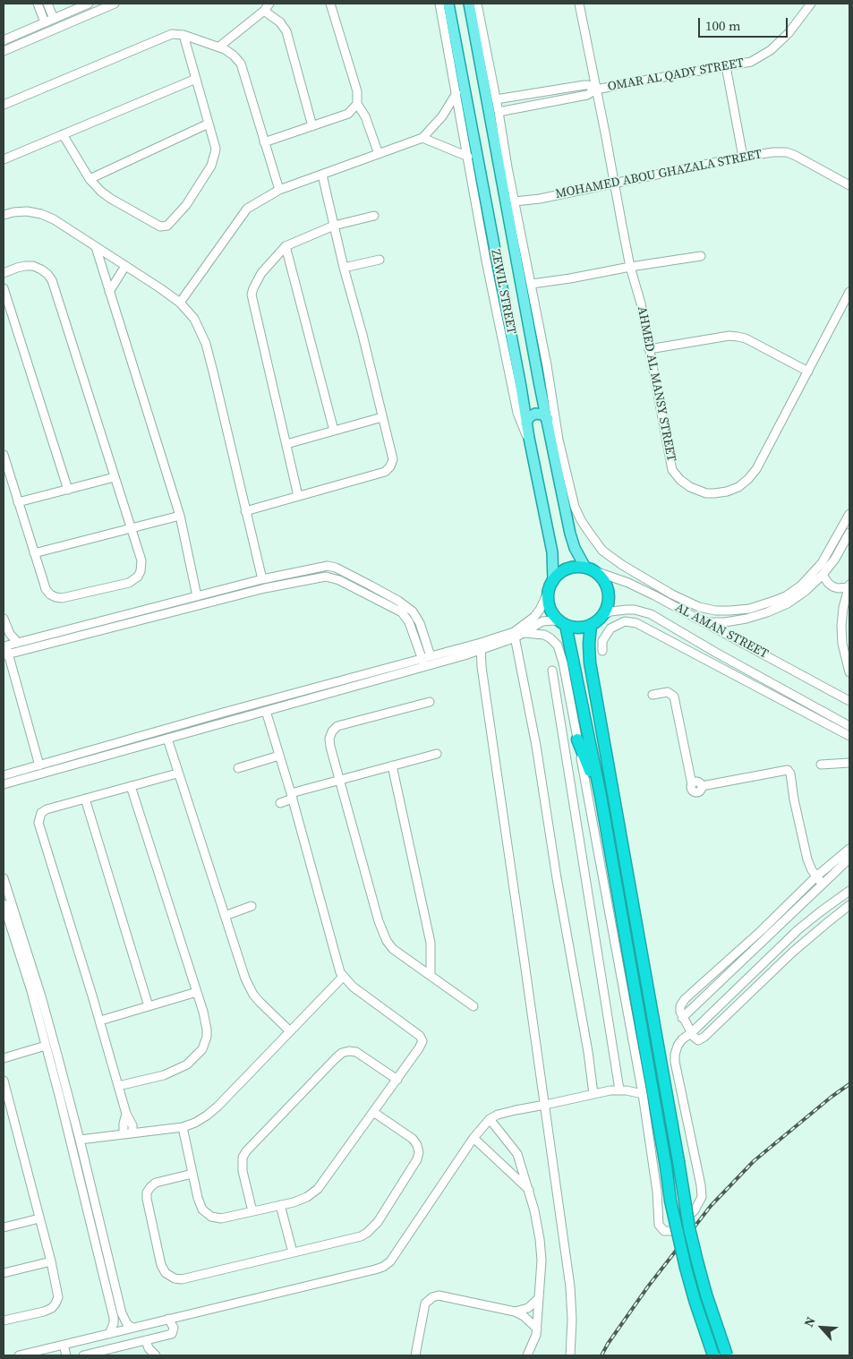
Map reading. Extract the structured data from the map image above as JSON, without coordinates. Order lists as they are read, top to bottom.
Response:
{
  "streets": {
    "main road": ["ZEWIL STREET"],
    "street": [
      "OMAR AL QADY STREET",
      "MOHAMED ABOU GHAZALA STREET",
      "AHMED AL MANSY STREET",
      "AL AMAN STREET"
    ]
  },
  "crossings": [
    ["OMAR AL QADY STREET", "AHMED AL MANSY STREET"],
    ["MOHAMED ABOU GHAZALA STREET", "AHMED AL MANSY STREET"],
    ["ZEWIL STREET", "AL AMAN STREET"]
  ],
  "scale_bar": "100 m",
  "north": "top left"
}
